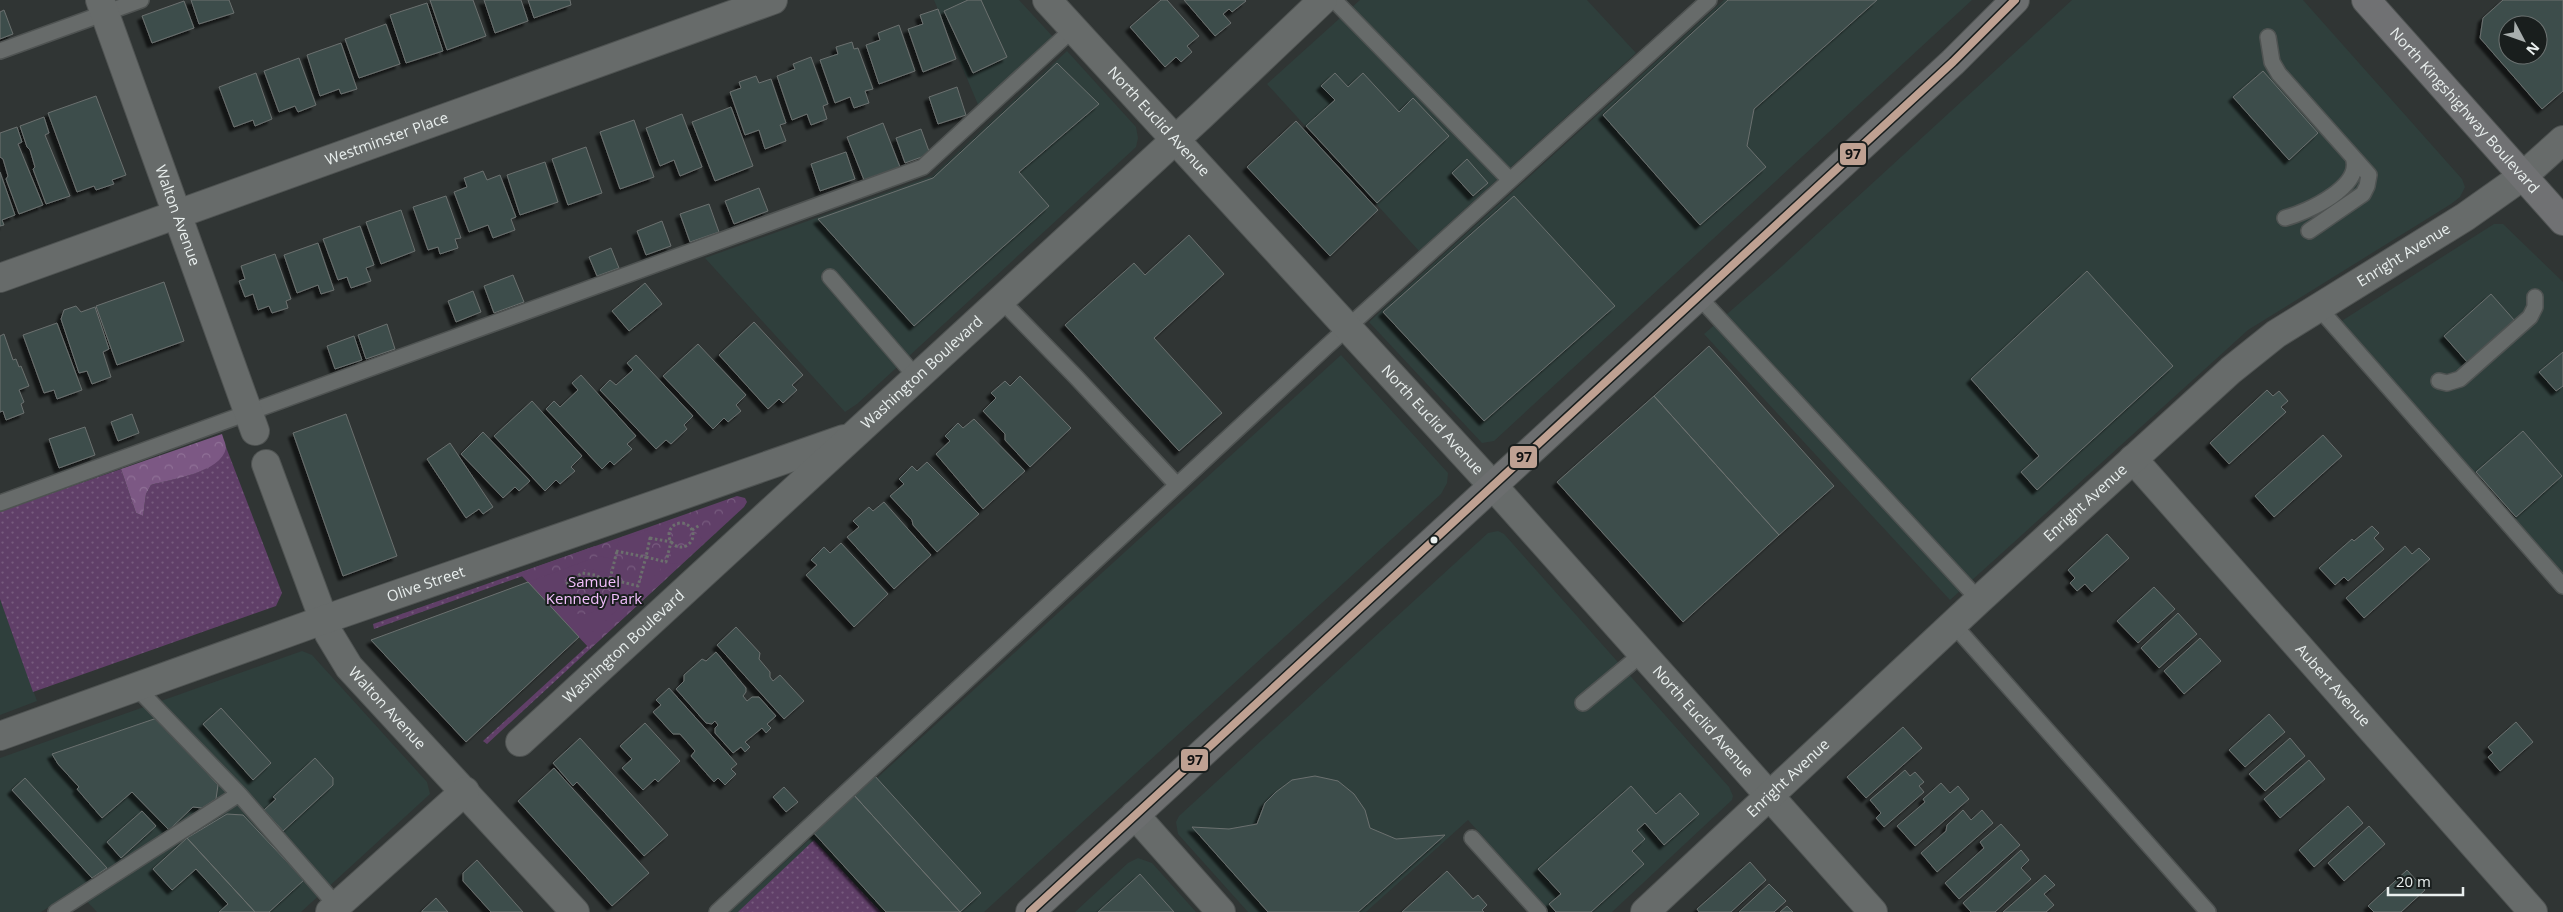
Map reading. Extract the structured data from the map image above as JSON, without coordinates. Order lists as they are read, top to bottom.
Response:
{
  "streets": {
    "main road": ["North Kingshighway Boulevard"],
    "street": [
      "North Euclid Avenue",
      "Westminster Place",
      "Walton Avenue",
      "Enright Avenue",
      "Washington Boulevard",
      "Olive Street",
      "Aubert Avenue"
    ]
  },
  "crossings": [
    ["North Kingshighway Boulevard", "Enright Avenue"],
    ["North Euclid Avenue", "Enright Avenue"],
    ["North Euclid Avenue", "Washington Boulevard"],
    ["Westminster Place", "Walton Avenue"],
    ["Walton Avenue", "Olive Street"],
    ["Enright Avenue", "Aubert Avenue"],
    ["Washington Boulevard", "Olive Street"]
  ],
  "parks": ["Samuel Kennedy Park"],
  "lines": ["transit line 97"],
  "scale_bar": "20 m",
  "north": "bottom right"
}
